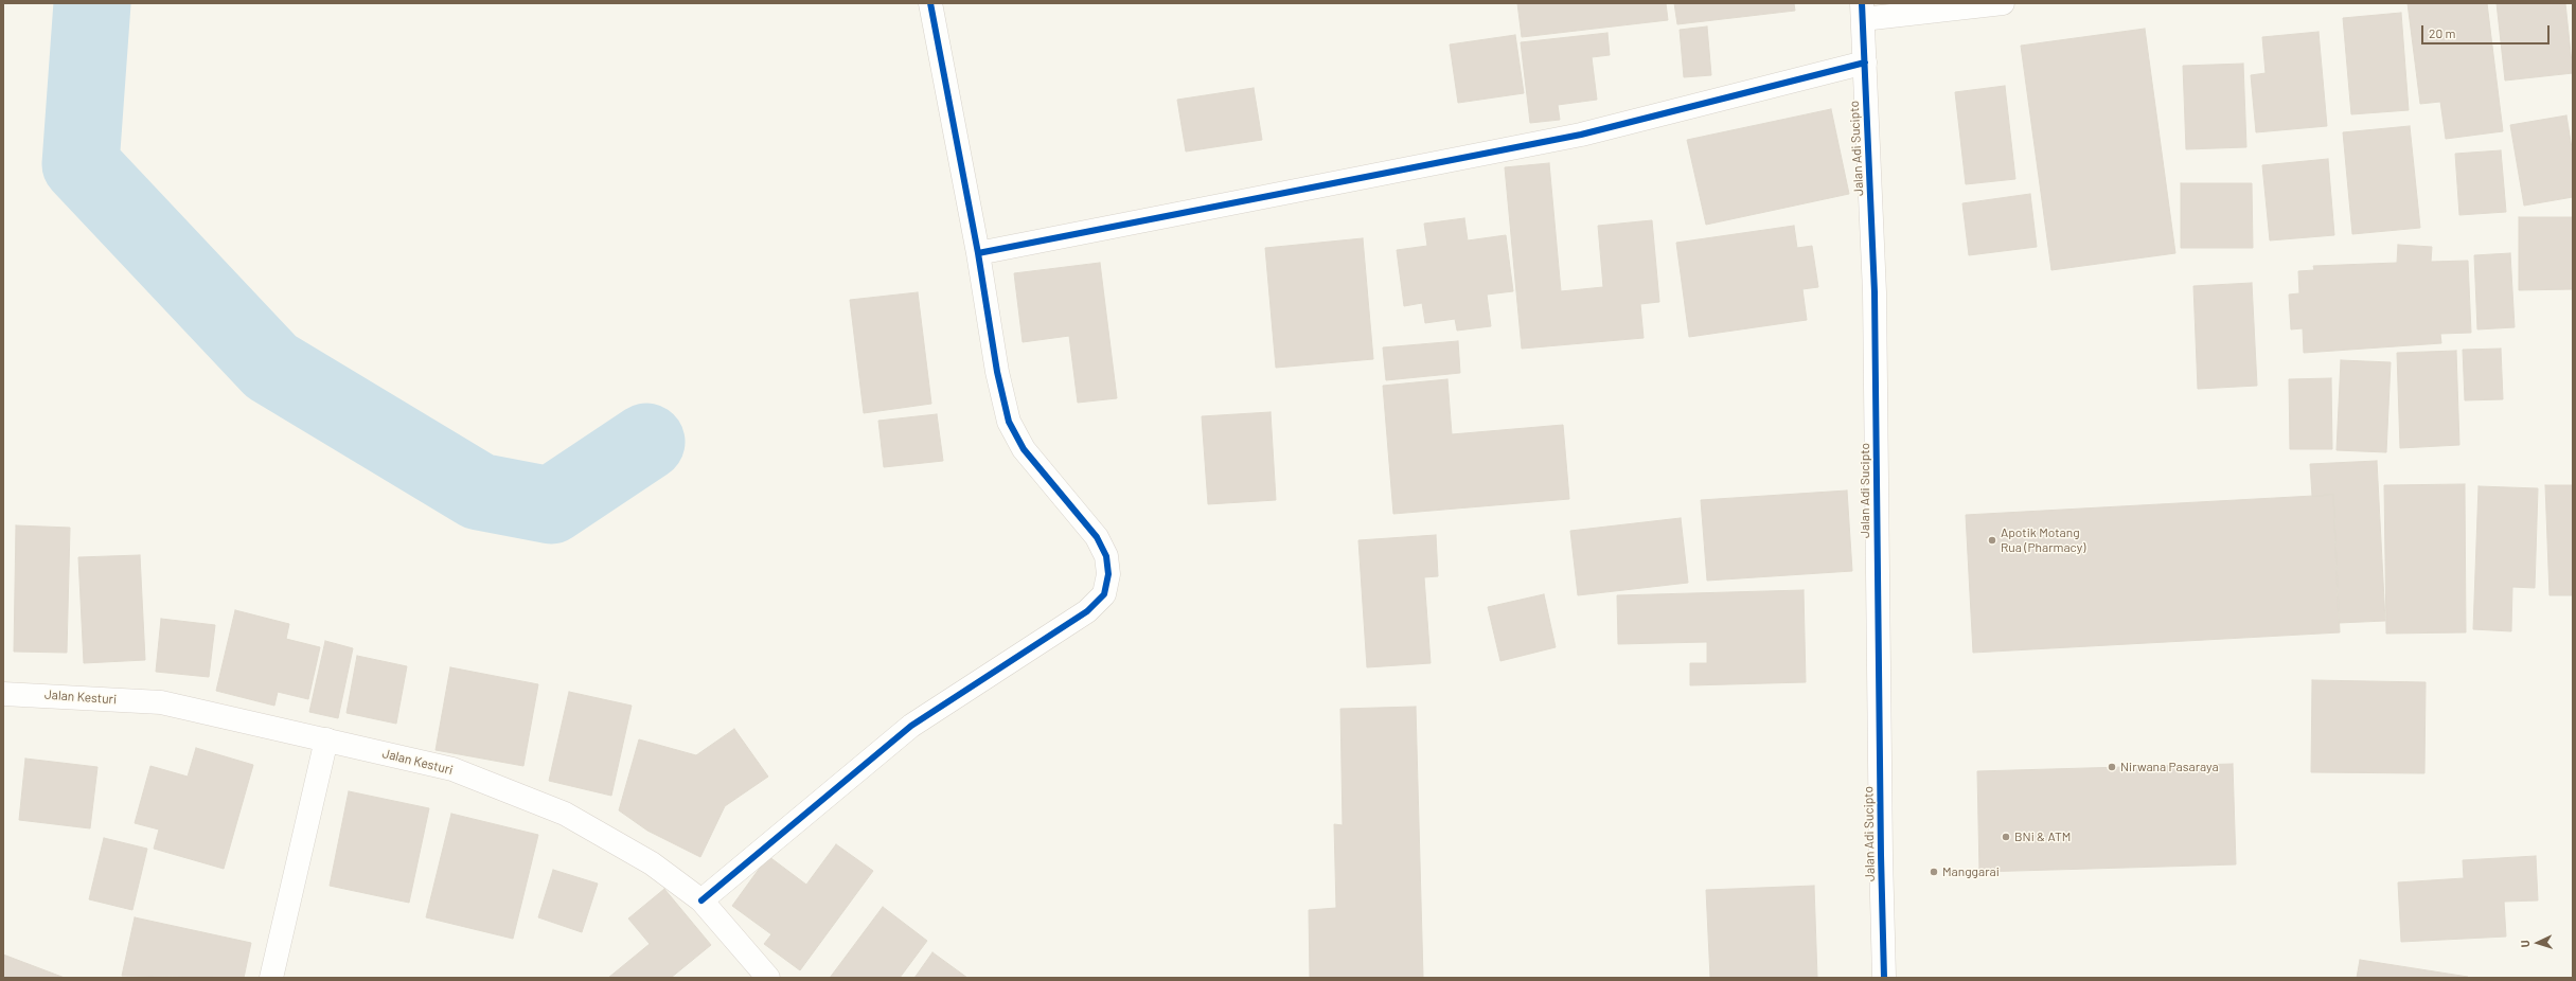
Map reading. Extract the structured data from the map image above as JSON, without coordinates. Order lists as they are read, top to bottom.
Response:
{
  "streets": {
    "street": ["Jalan Adi Sucipto", "Jalan Kesturi"]
  },
  "places": [
    "Apotik Motang Rua (Pharmacy)",
    "Nirwana Pasaraya",
    "BNi & ATM",
    "Manggarai"
  ],
  "scale_bar": "20 m",
  "north": "left"
}
